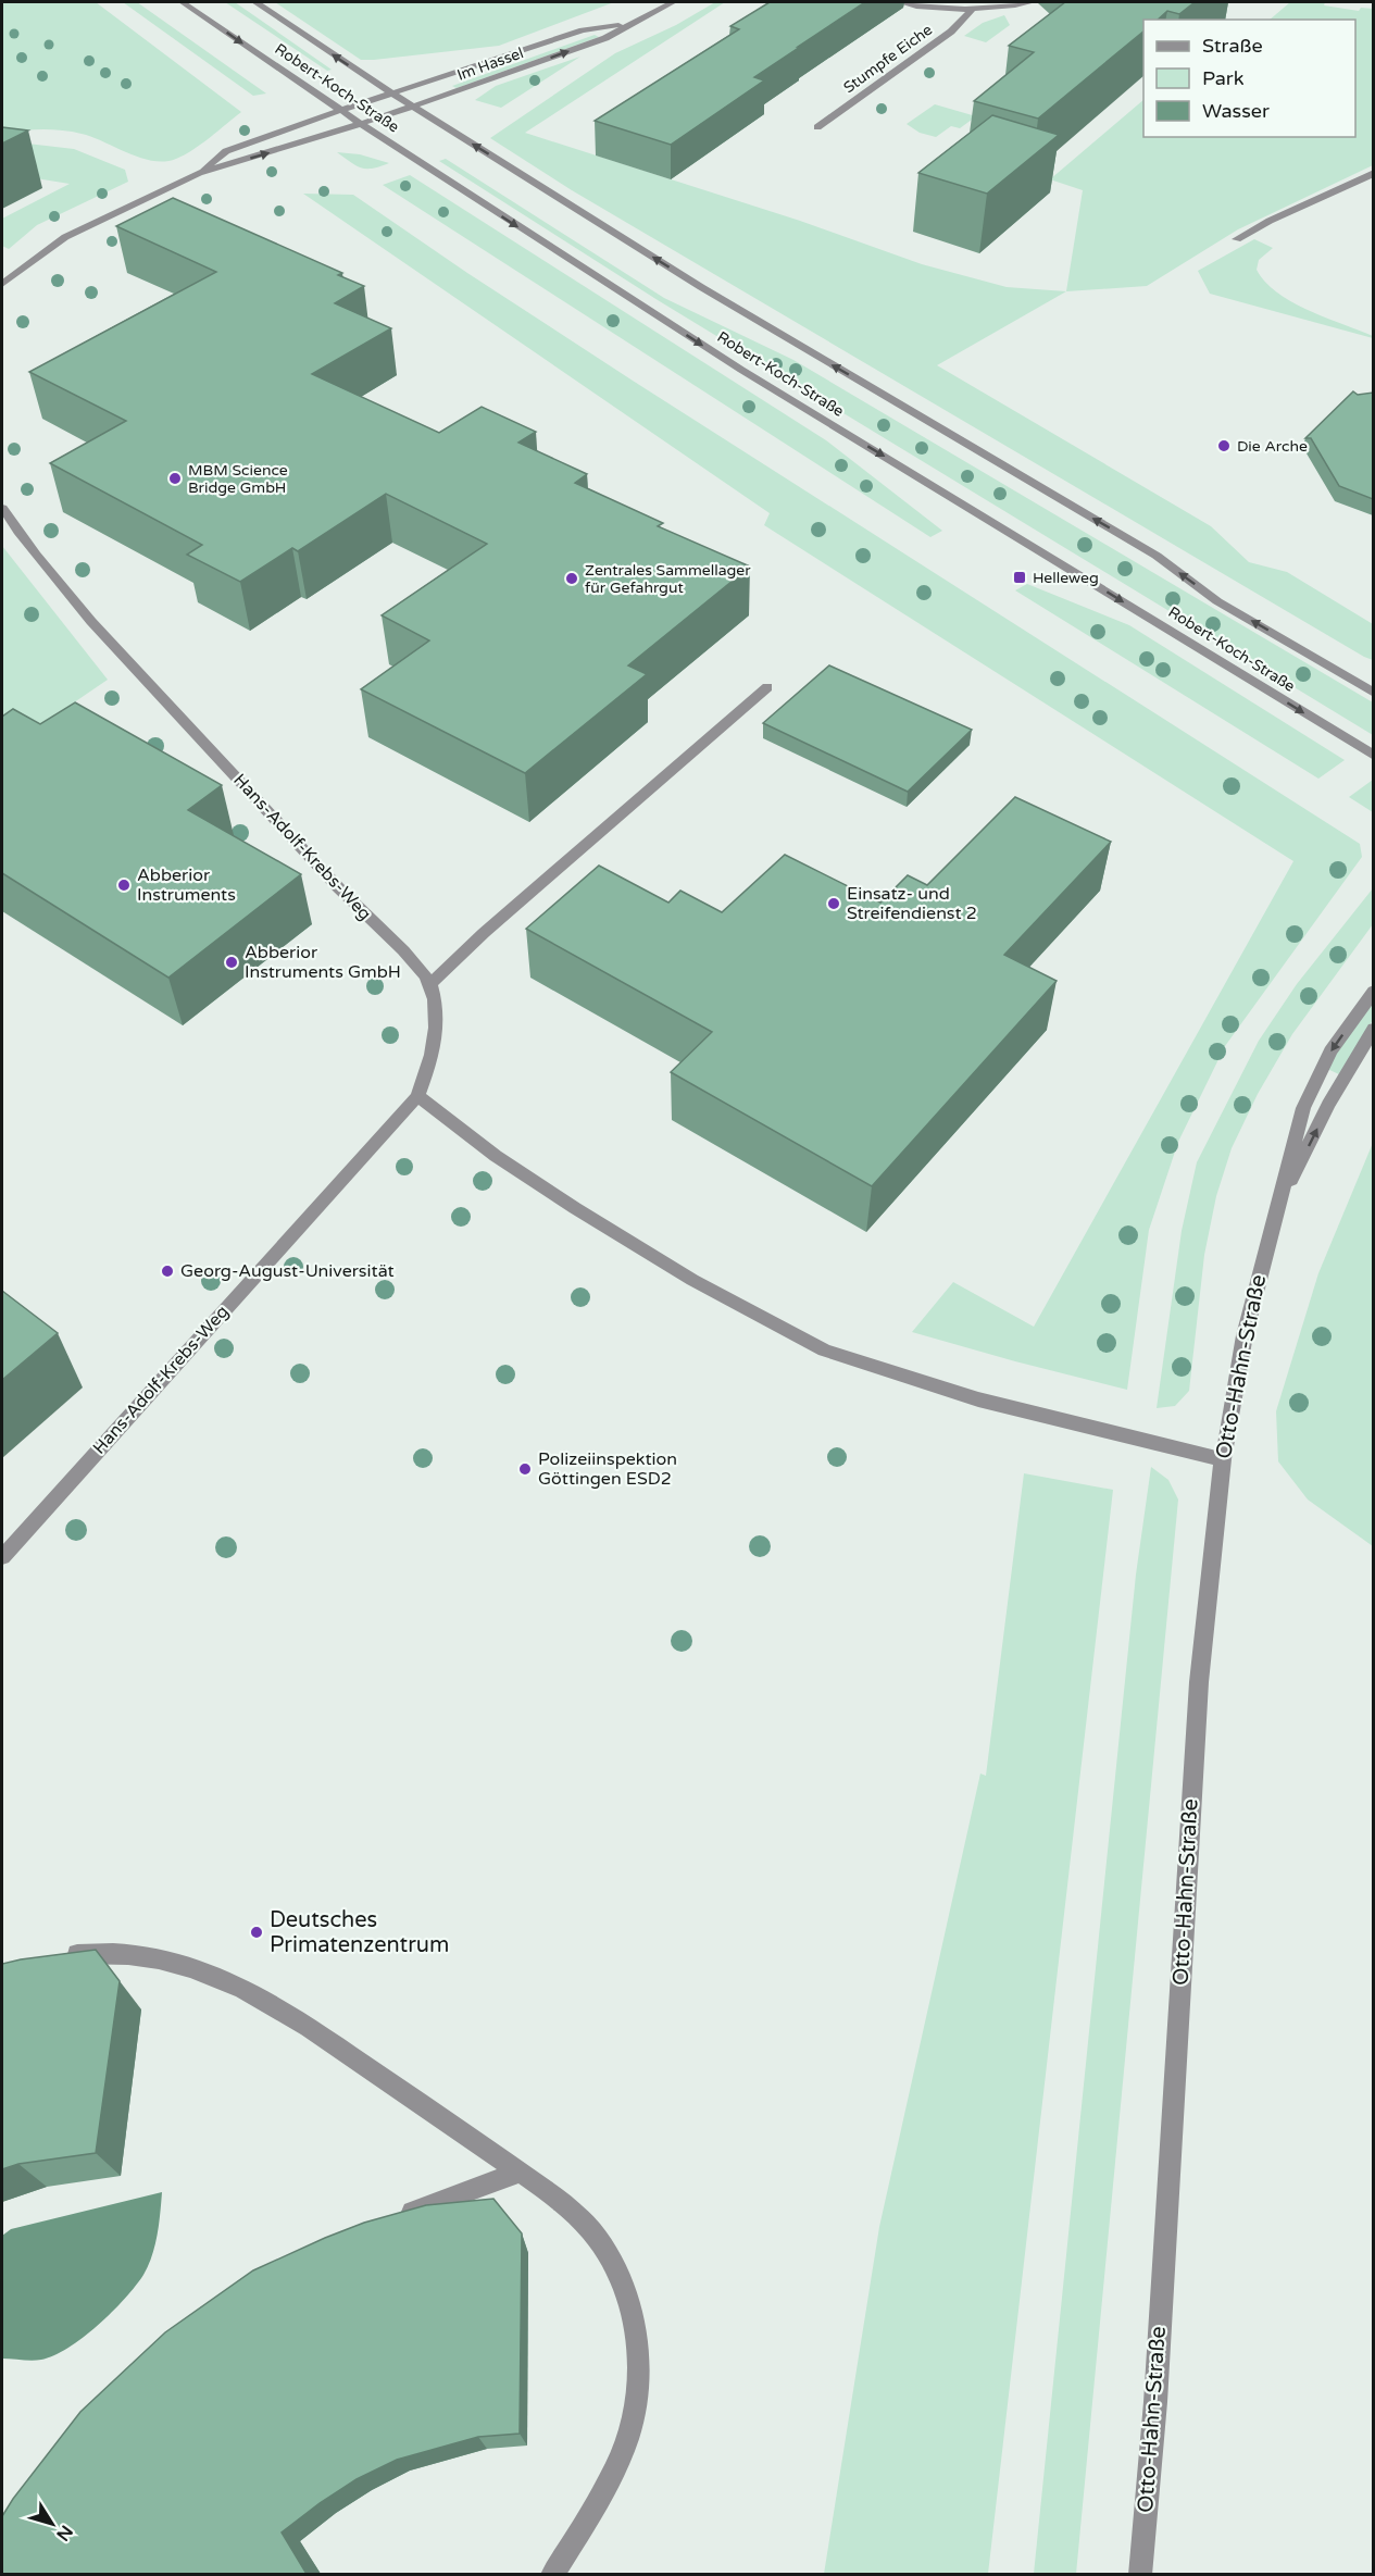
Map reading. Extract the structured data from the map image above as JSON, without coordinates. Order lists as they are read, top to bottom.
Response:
{
  "streets": {
    "street": [
      "Stumpfe Eiche",
      "Im Hassel",
      "Robert-Koch-Straße",
      "Hans-Adolf-Krebs-Weg",
      "Otto-Hahn-Straße"
    ]
  },
  "crossings": [
    ["Im Hassel", "Robert-Koch-Straße"]
  ],
  "places": {
    "other": [
      "Die Arche",
      "MBM Science Bridge GmbH",
      "Zentrales Sammellager für Gefahrgut",
      "Abberior Instruments",
      "Einsatz- und Streifendienst 2",
      "Abberior Instruments GmbH",
      "Georg-August-Universität",
      "Polizeiinspektion Göttingen ESD2",
      "Deutsches Primatenzentrum"
    ],
    "transit": ["Helleweg"]
  },
  "legend": ["Straße", "Park", "Wasser"],
  "north": "bottom right"
}
